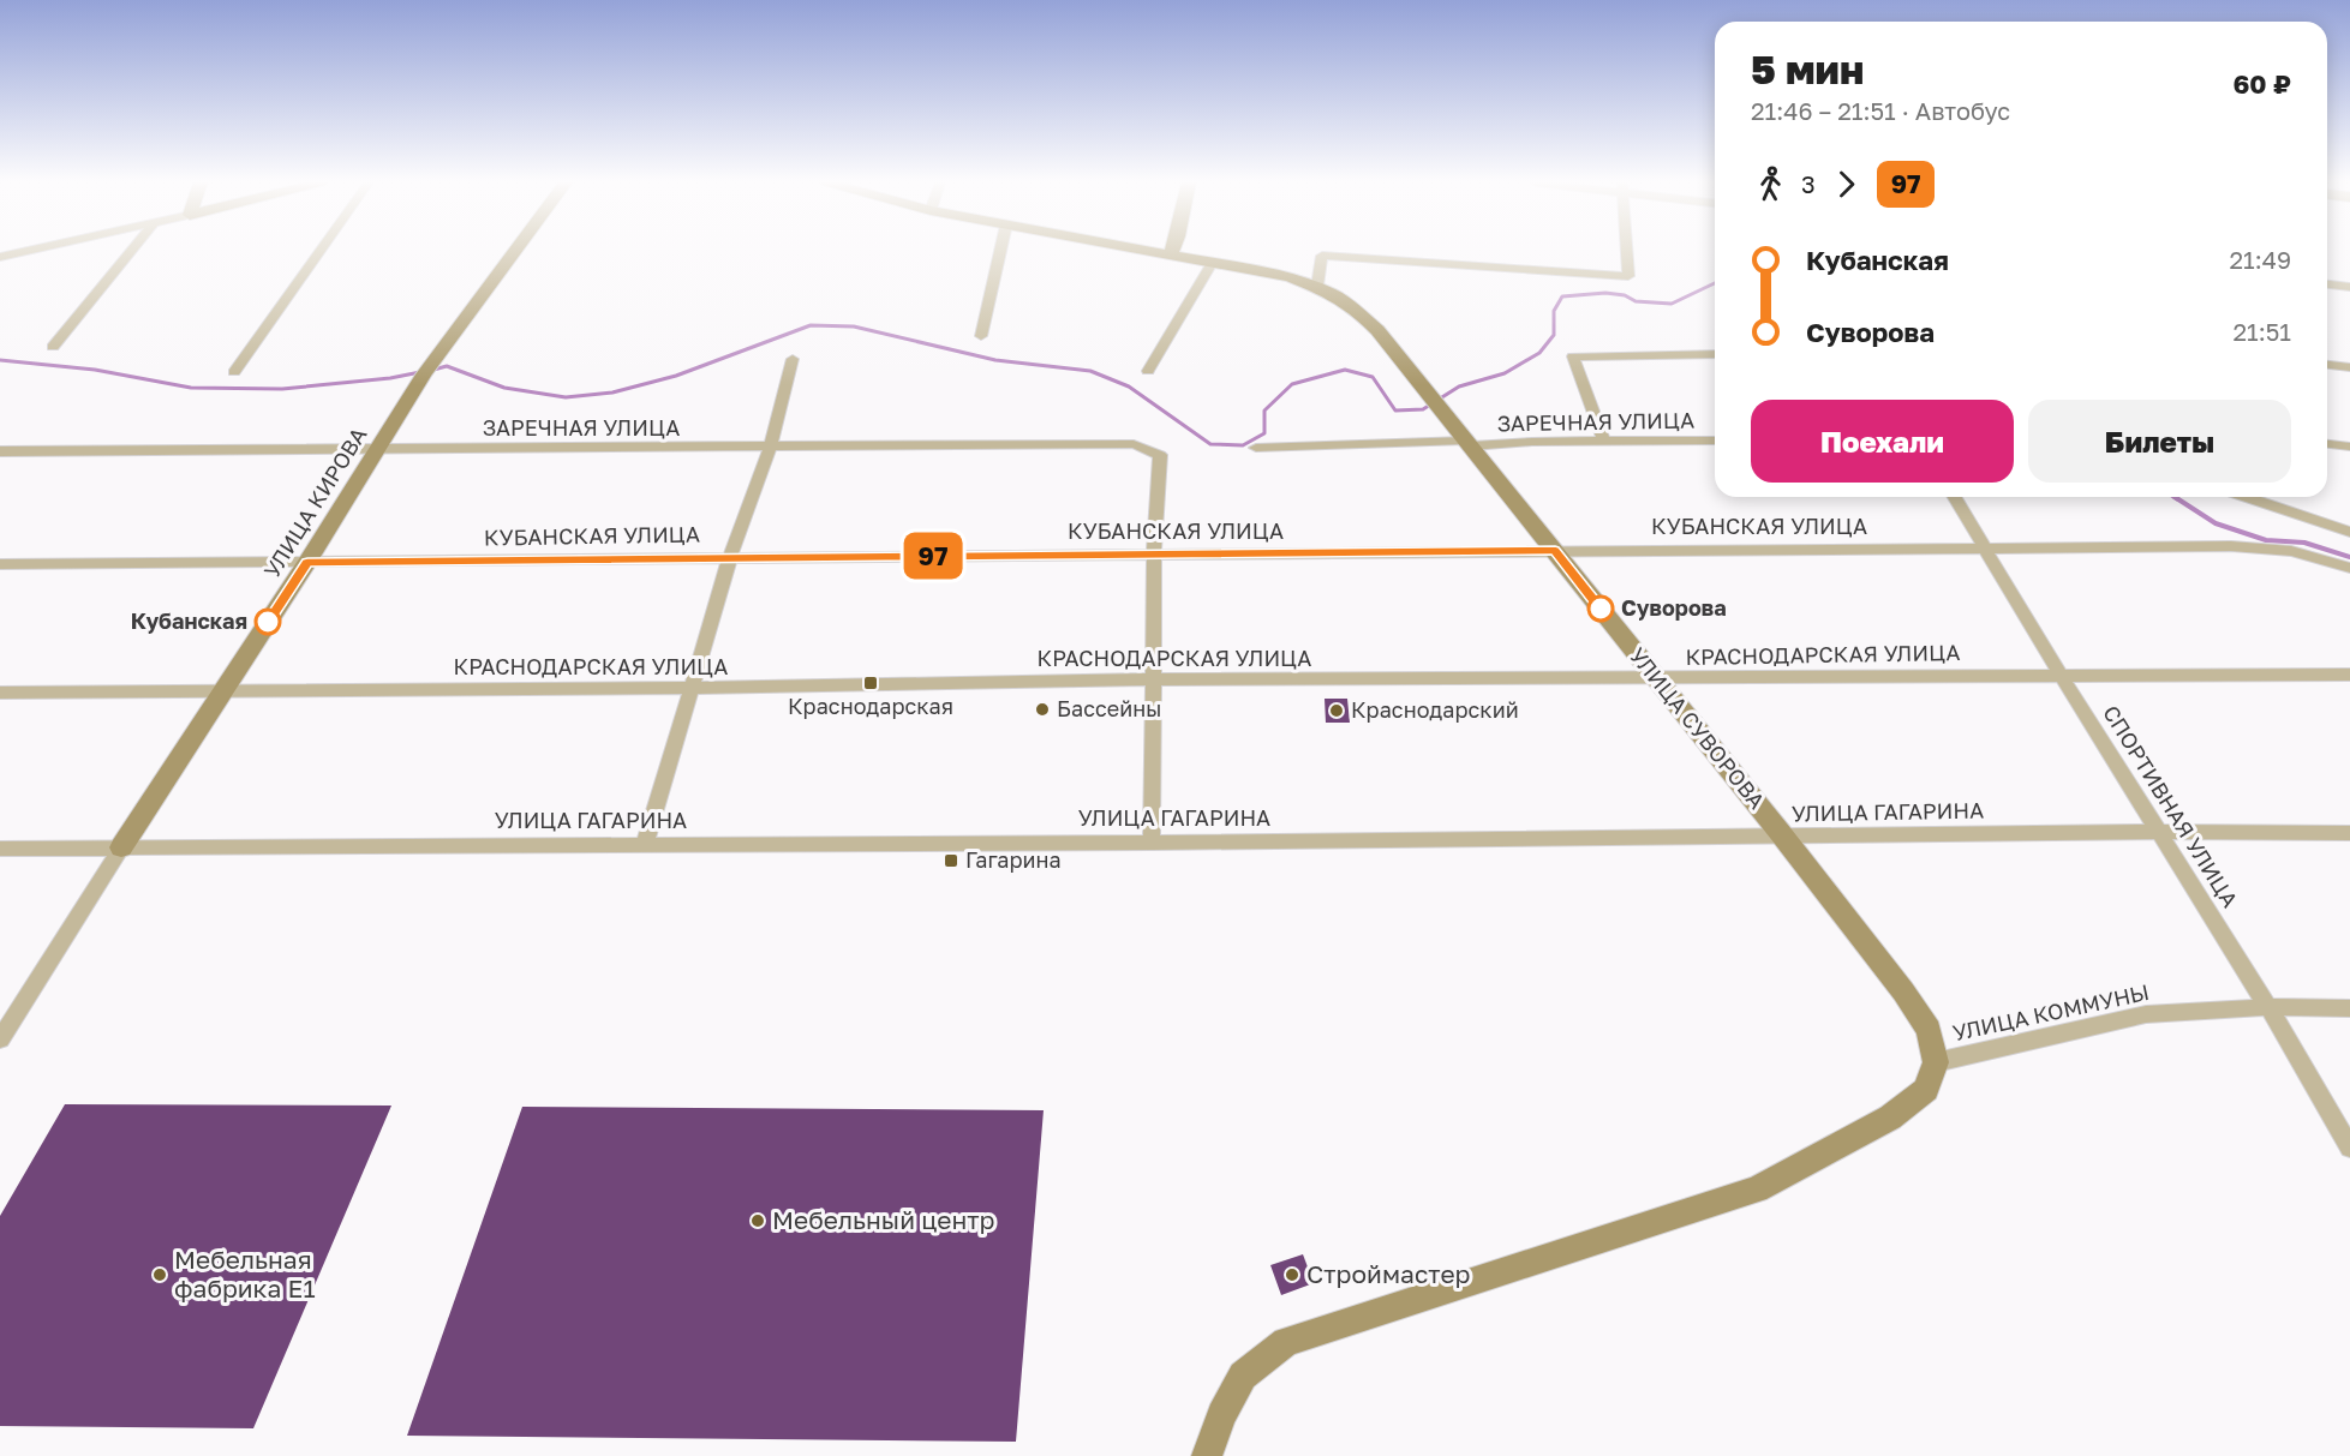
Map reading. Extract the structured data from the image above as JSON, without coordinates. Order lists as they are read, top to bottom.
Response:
{
  "streets": {
    "street": [
      "ЗАРЕЧНАЯ УЛИЦА",
      "УЛИЦА КИРОВА",
      "КУБАНСКАЯ УЛИЦА",
      "КРАСНОДАРСКАЯ УЛИЦА",
      "УЛИЦА СУВОРОВА",
      "СПОРТИВНАЯ УЛИЦА",
      "УЛИЦА ГАГАРИНА",
      "УЛИЦА КОММУНЫ"
    ]
  },
  "crossings": [
    ["ЗАРЕЧНАЯ УЛИЦА", "УЛИЦА КИРОВА"],
    ["ЗАРЕЧНАЯ УЛИЦА", "КУБАНСКАЯ УЛИЦА"],
    ["ЗАРЕЧНАЯ УЛИЦА", "УЛИЦА СУВОРОВА"],
    ["УЛИЦА КИРОВА", "КУБАНСКАЯ УЛИЦА"],
    ["УЛИЦА КИРОВА", "КРАСНОДАРСКАЯ УЛИЦА"],
    ["УЛИЦА КИРОВА", "УЛИЦА ГАГАРИНА"],
    ["КУБАНСКАЯ УЛИЦА", "УЛИЦА СУВОРОВА"],
    ["КУБАНСКАЯ УЛИЦА", "СПОРТИВНАЯ УЛИЦА"],
    ["КРАСНОДАРСКАЯ УЛИЦА", "УЛИЦА СУВОРОВА"],
    ["КРАСНОДАРСКАЯ УЛИЦА", "СПОРТИВНАЯ УЛИЦА"],
    ["УЛИЦА СУВОРОВА", "УЛИЦА ГАГАРИНА"],
    ["УЛИЦА СУВОРОВА", "УЛИЦА КОММУНЫ"],
    ["СПОРТИВНАЯ УЛИЦА", "УЛИЦА ГАГАРИНА"],
    ["СПОРТИВНАЯ УЛИЦА", "УЛИЦА КОММУНЫ"]
  ],
  "places": {
    "other": [
      "Суворова",
      "Кубанская",
      "Бассейны",
      "Краснодарский",
      "Мебельный центр",
      "Мебельная фабрика Е1",
      "Строймастер"
    ],
    "transit": ["Краснодарская", "Гагарина"]
  },
  "lines": ["bus line 97"],
  "page": {
    "on_map": "97",
    "heading": ["5 мин", "21:46 – 21:51 · Автобус", "60 ₽"],
    "legs": ["3", "97"],
    "list": [
      {
        "name": "Кубанская",
        "value": "21:49"
      },
      {
        "name": "Суворова",
        "value": "21:51"
      }
    ],
    "buttons": ["Поехали", "Билеты"]
  }
}
